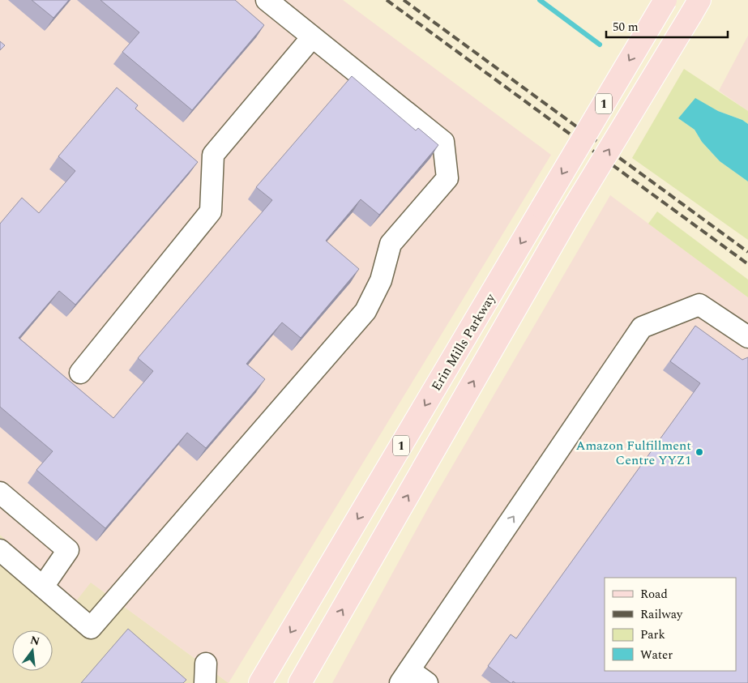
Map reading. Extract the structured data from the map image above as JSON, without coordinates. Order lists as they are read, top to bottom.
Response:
{
  "streets": {
    "main road": ["1", "Erin Mills Parkway"]
  },
  "places": ["Amazon Fulfillment Centre YYZ1"],
  "legend": [
    "Road",
    "Railway",
    "Park",
    "Water"
  ],
  "scale_bar": "50 m",
  "north": "top"
}
